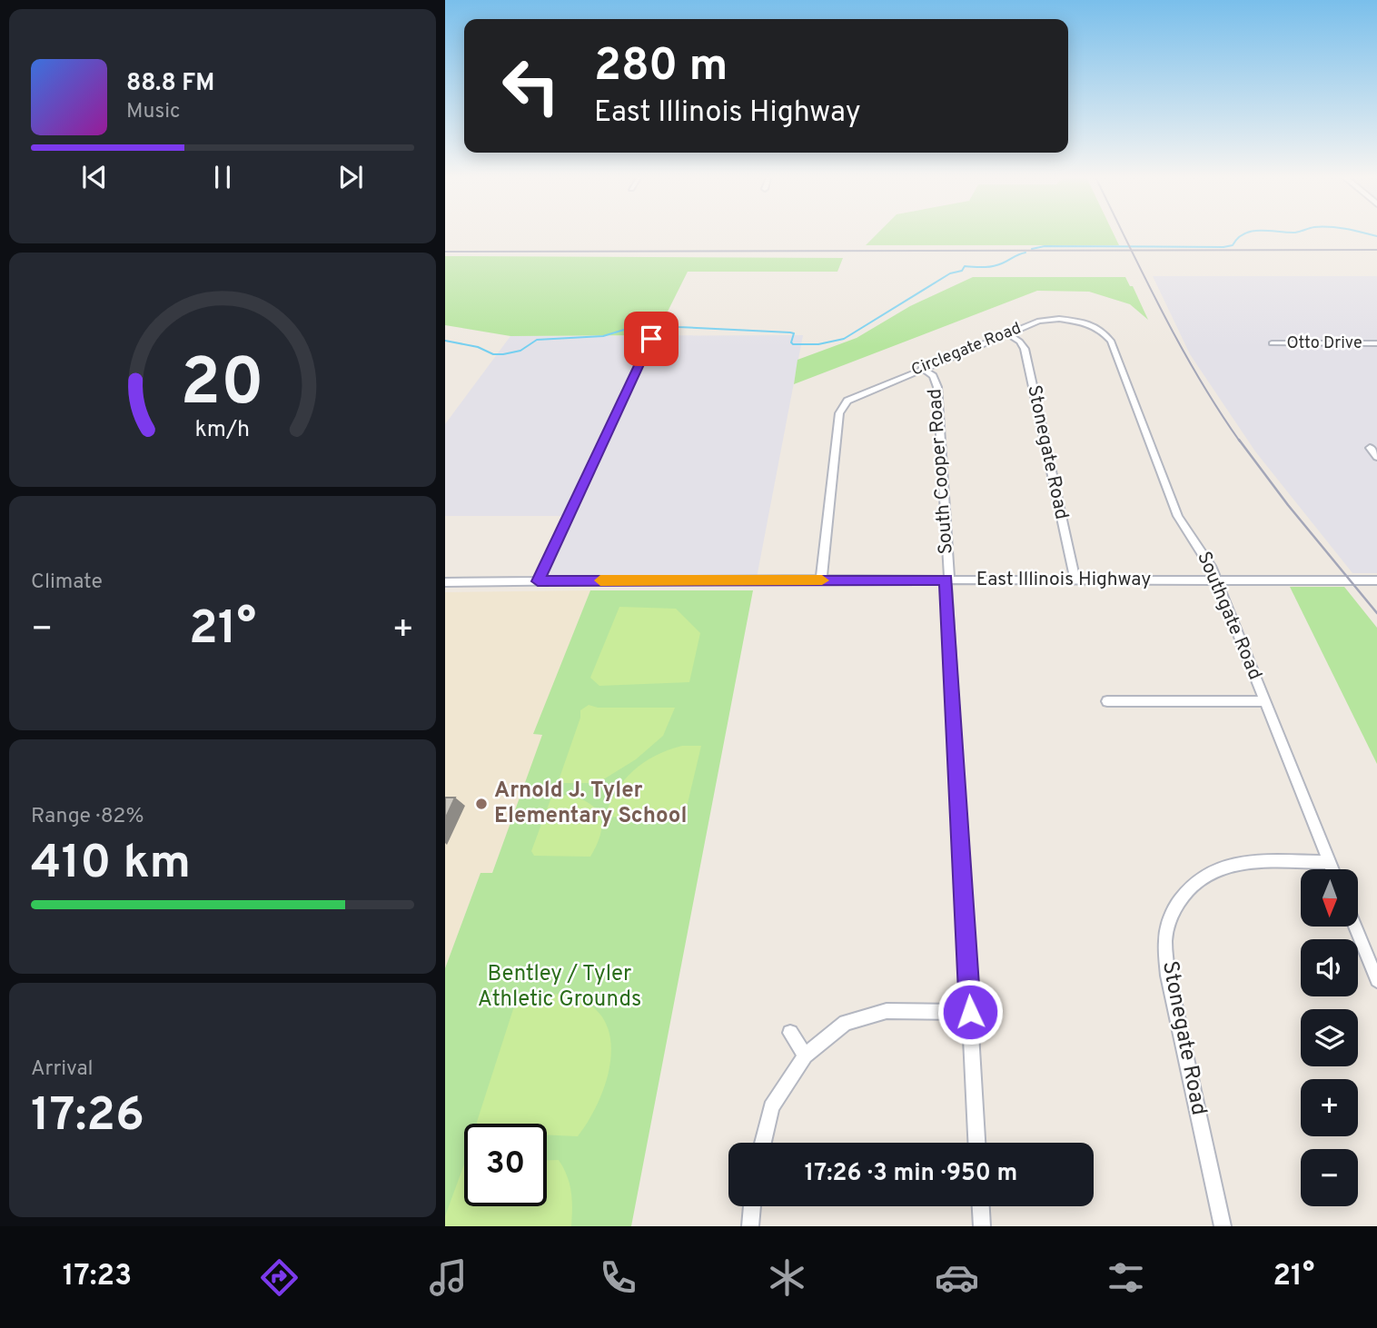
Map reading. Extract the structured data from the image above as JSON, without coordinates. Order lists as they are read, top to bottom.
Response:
{
  "streets": {
    "street": [
      "Otto Drive",
      "Circlegate Road",
      "Stonegate Road",
      "South Cooper Road",
      "East Illinois Highway",
      "Southgate Road"
    ]
  },
  "crossings": [
    ["Circlegate Road", "Stonegate Road"],
    ["Circlegate Road", "South Cooper Road"],
    ["Circlegate Road", "East Illinois Highway"],
    ["Circlegate Road", "Southgate Road"],
    ["Stonegate Road", "East Illinois Highway"],
    ["Stonegate Road", "Southgate Road"],
    ["South Cooper Road", "East Illinois Highway"],
    ["East Illinois Highway", "Southgate Road"]
  ],
  "parks": ["Bentley / Tyler Athletic Grounds"],
  "places": ["Arnold J. Tyler Elementary School"],
  "north": "bottom",
  "page": {
    "turn": ["280 m", "East Illinois Highway"],
    "song": ["88.8 FM", "Music"],
    "tile": [
      "Climate",
      ["Range · 82%", "410 km"],
      ["Arrival", "17:26"]
    ],
    "heat": ["−", "21°", "+"],
    "map_buttons": ["+", "−"],
    "limit": "30",
    "trip": "17:26 · 3 min · 950 m",
    "tabs": ["17:23", "21°"],
    "gauge": ["20", "km/h"]
  }
}
